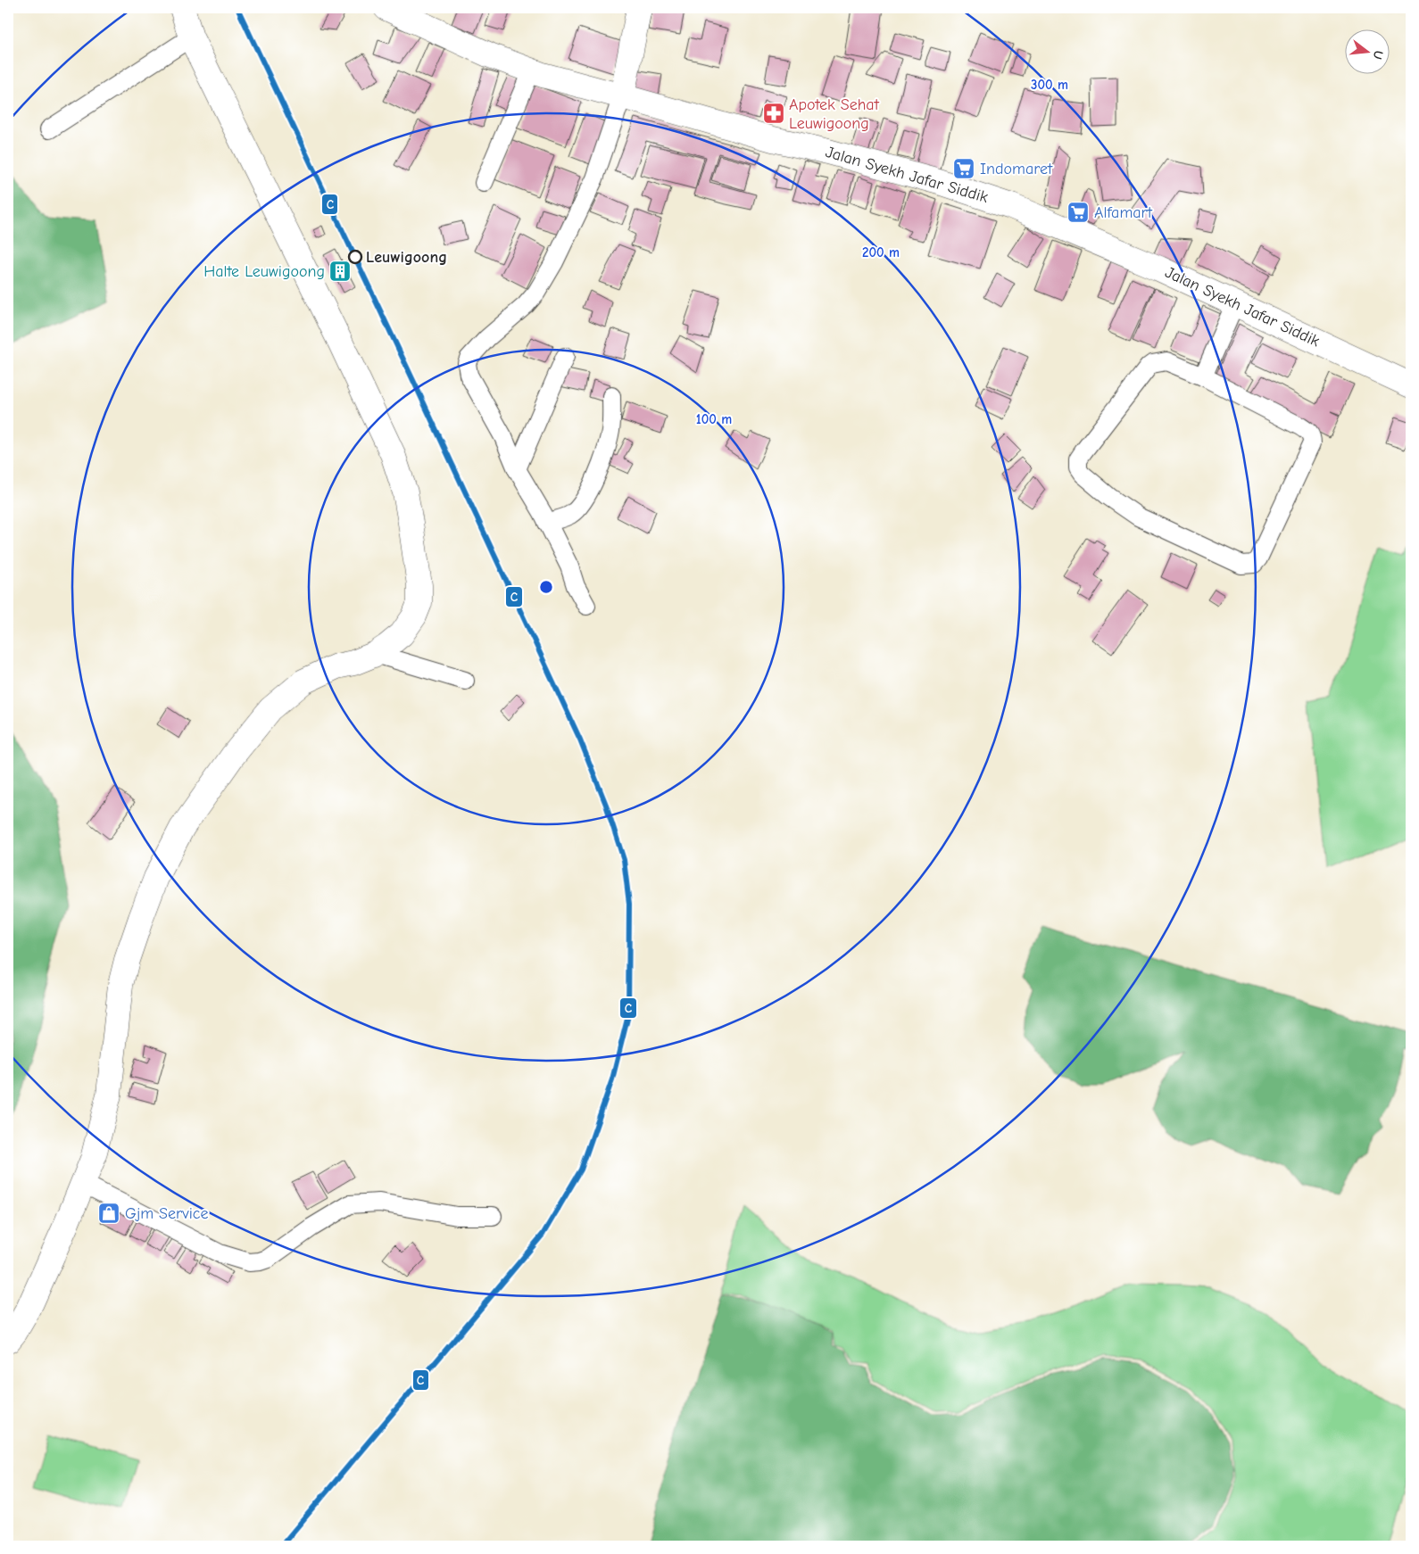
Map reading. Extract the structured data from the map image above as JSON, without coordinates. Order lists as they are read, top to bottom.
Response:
{
  "streets": {
    "main road": ["Jalan Syekh Jafar Siddik"]
  },
  "places": {
    "pharmacy": ["Apotek Sehat Leuwigoong"],
    "supermarket": ["Indomaret", "Alfamart"],
    "other": ["Leuwigoong"],
    "building": ["Halte Leuwigoong"],
    "shop": ["Gjm Service"]
  },
  "lines": ["transit line C"],
  "north": "right",
  "rings": ["300 m", "200 m", "100 m"]
}
